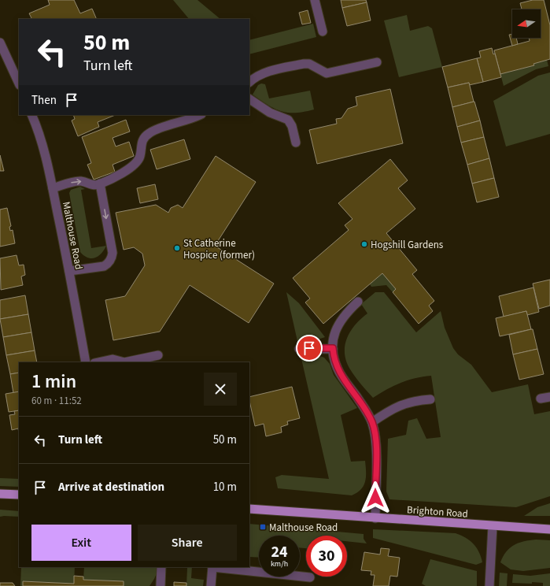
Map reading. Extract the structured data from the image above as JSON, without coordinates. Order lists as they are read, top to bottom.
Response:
{
  "streets": {
    "main road": ["Brighton Road"],
    "street": ["Malthouse Road"]
  },
  "places": {
    "other": ["Hogshill Gardens", "St Catherine Hospice (former)"],
    "transit": ["Malthouse Road"]
  },
  "north": "left",
  "page": {
    "turn": ["50 m", "Turn left"],
    "then": "Then",
    "heading": ["1 min", "60 m · 11:52"],
    "list": [
      {
        "name": "Turn left",
        "value": "50 m"
      },
      {
        "name": "Arrive at destination",
        "value": "10 m"
      }
    ],
    "buttons": ["Exit", "Share"],
    "speed": "24 km/h",
    "limit": "30"
  }
}
